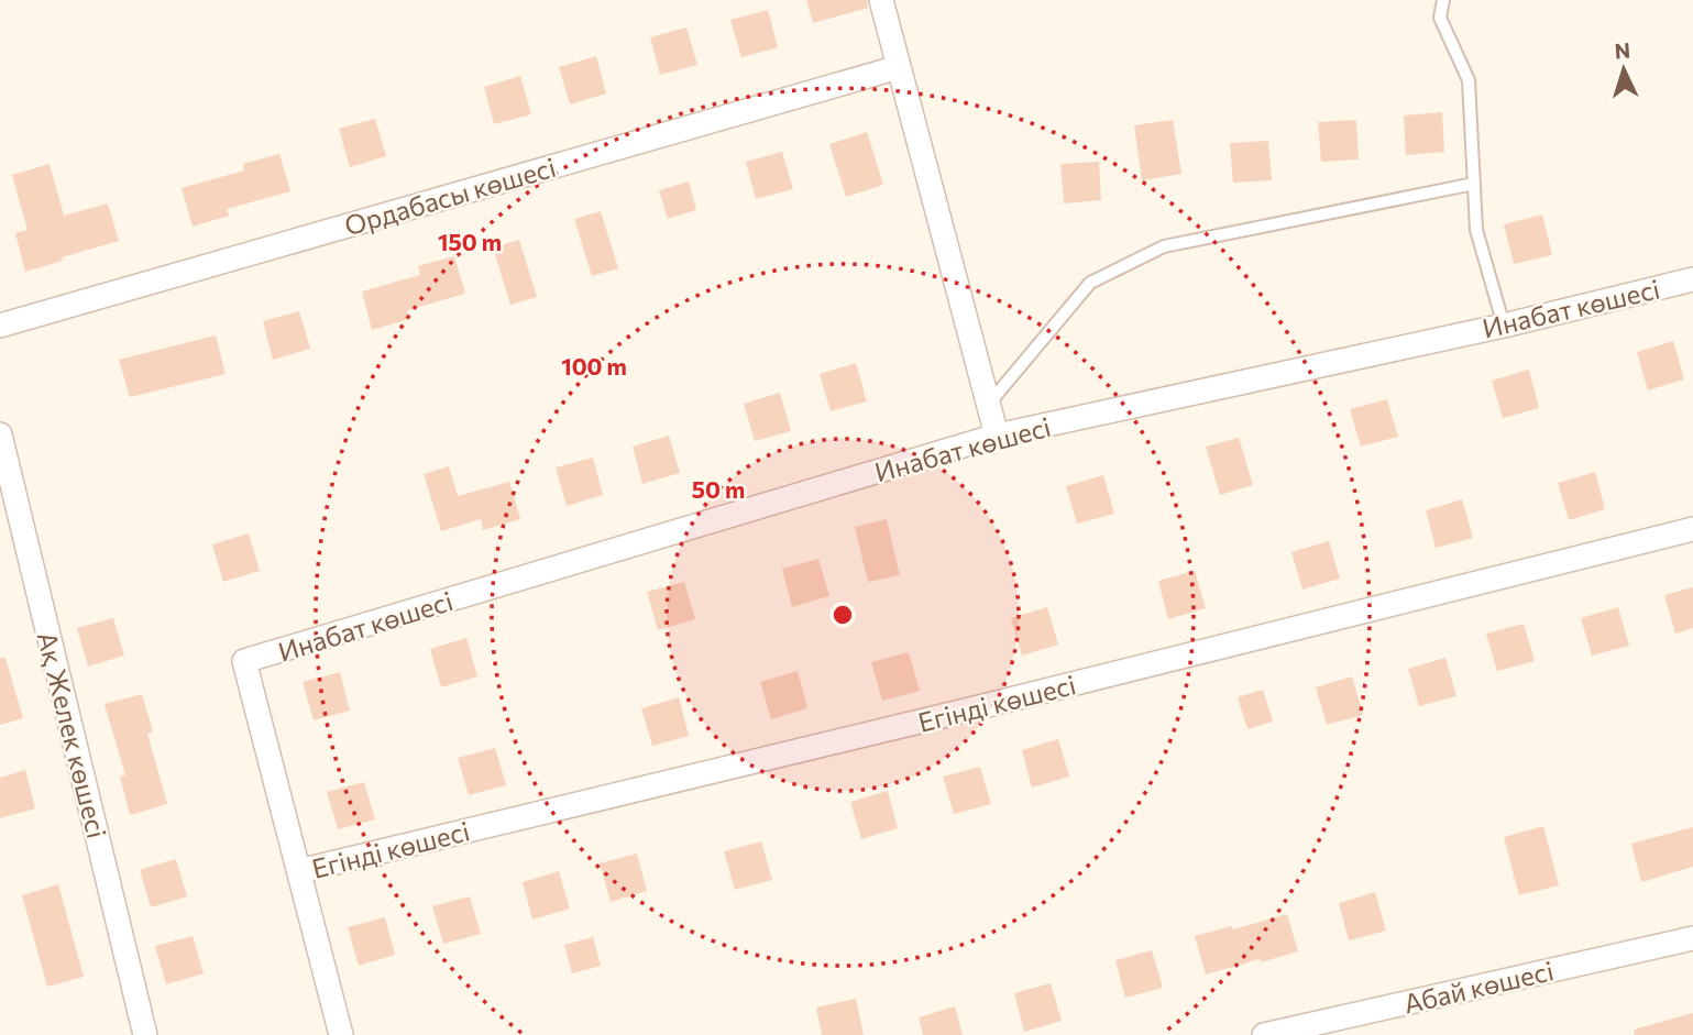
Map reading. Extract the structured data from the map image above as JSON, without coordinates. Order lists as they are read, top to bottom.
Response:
{
  "streets": {
    "street": [
      "Ордабасы көшесі",
      "Инабат көшесі",
      "Егінді көшесі",
      "Ақ Желек көшесі",
      "Абай көшесі"
    ]
  },
  "crossings": [
    ["Инабат көшесі", "Егінді көшесі"]
  ],
  "north": "top",
  "rings": ["150 m", "100 m", "50 m"]
}
